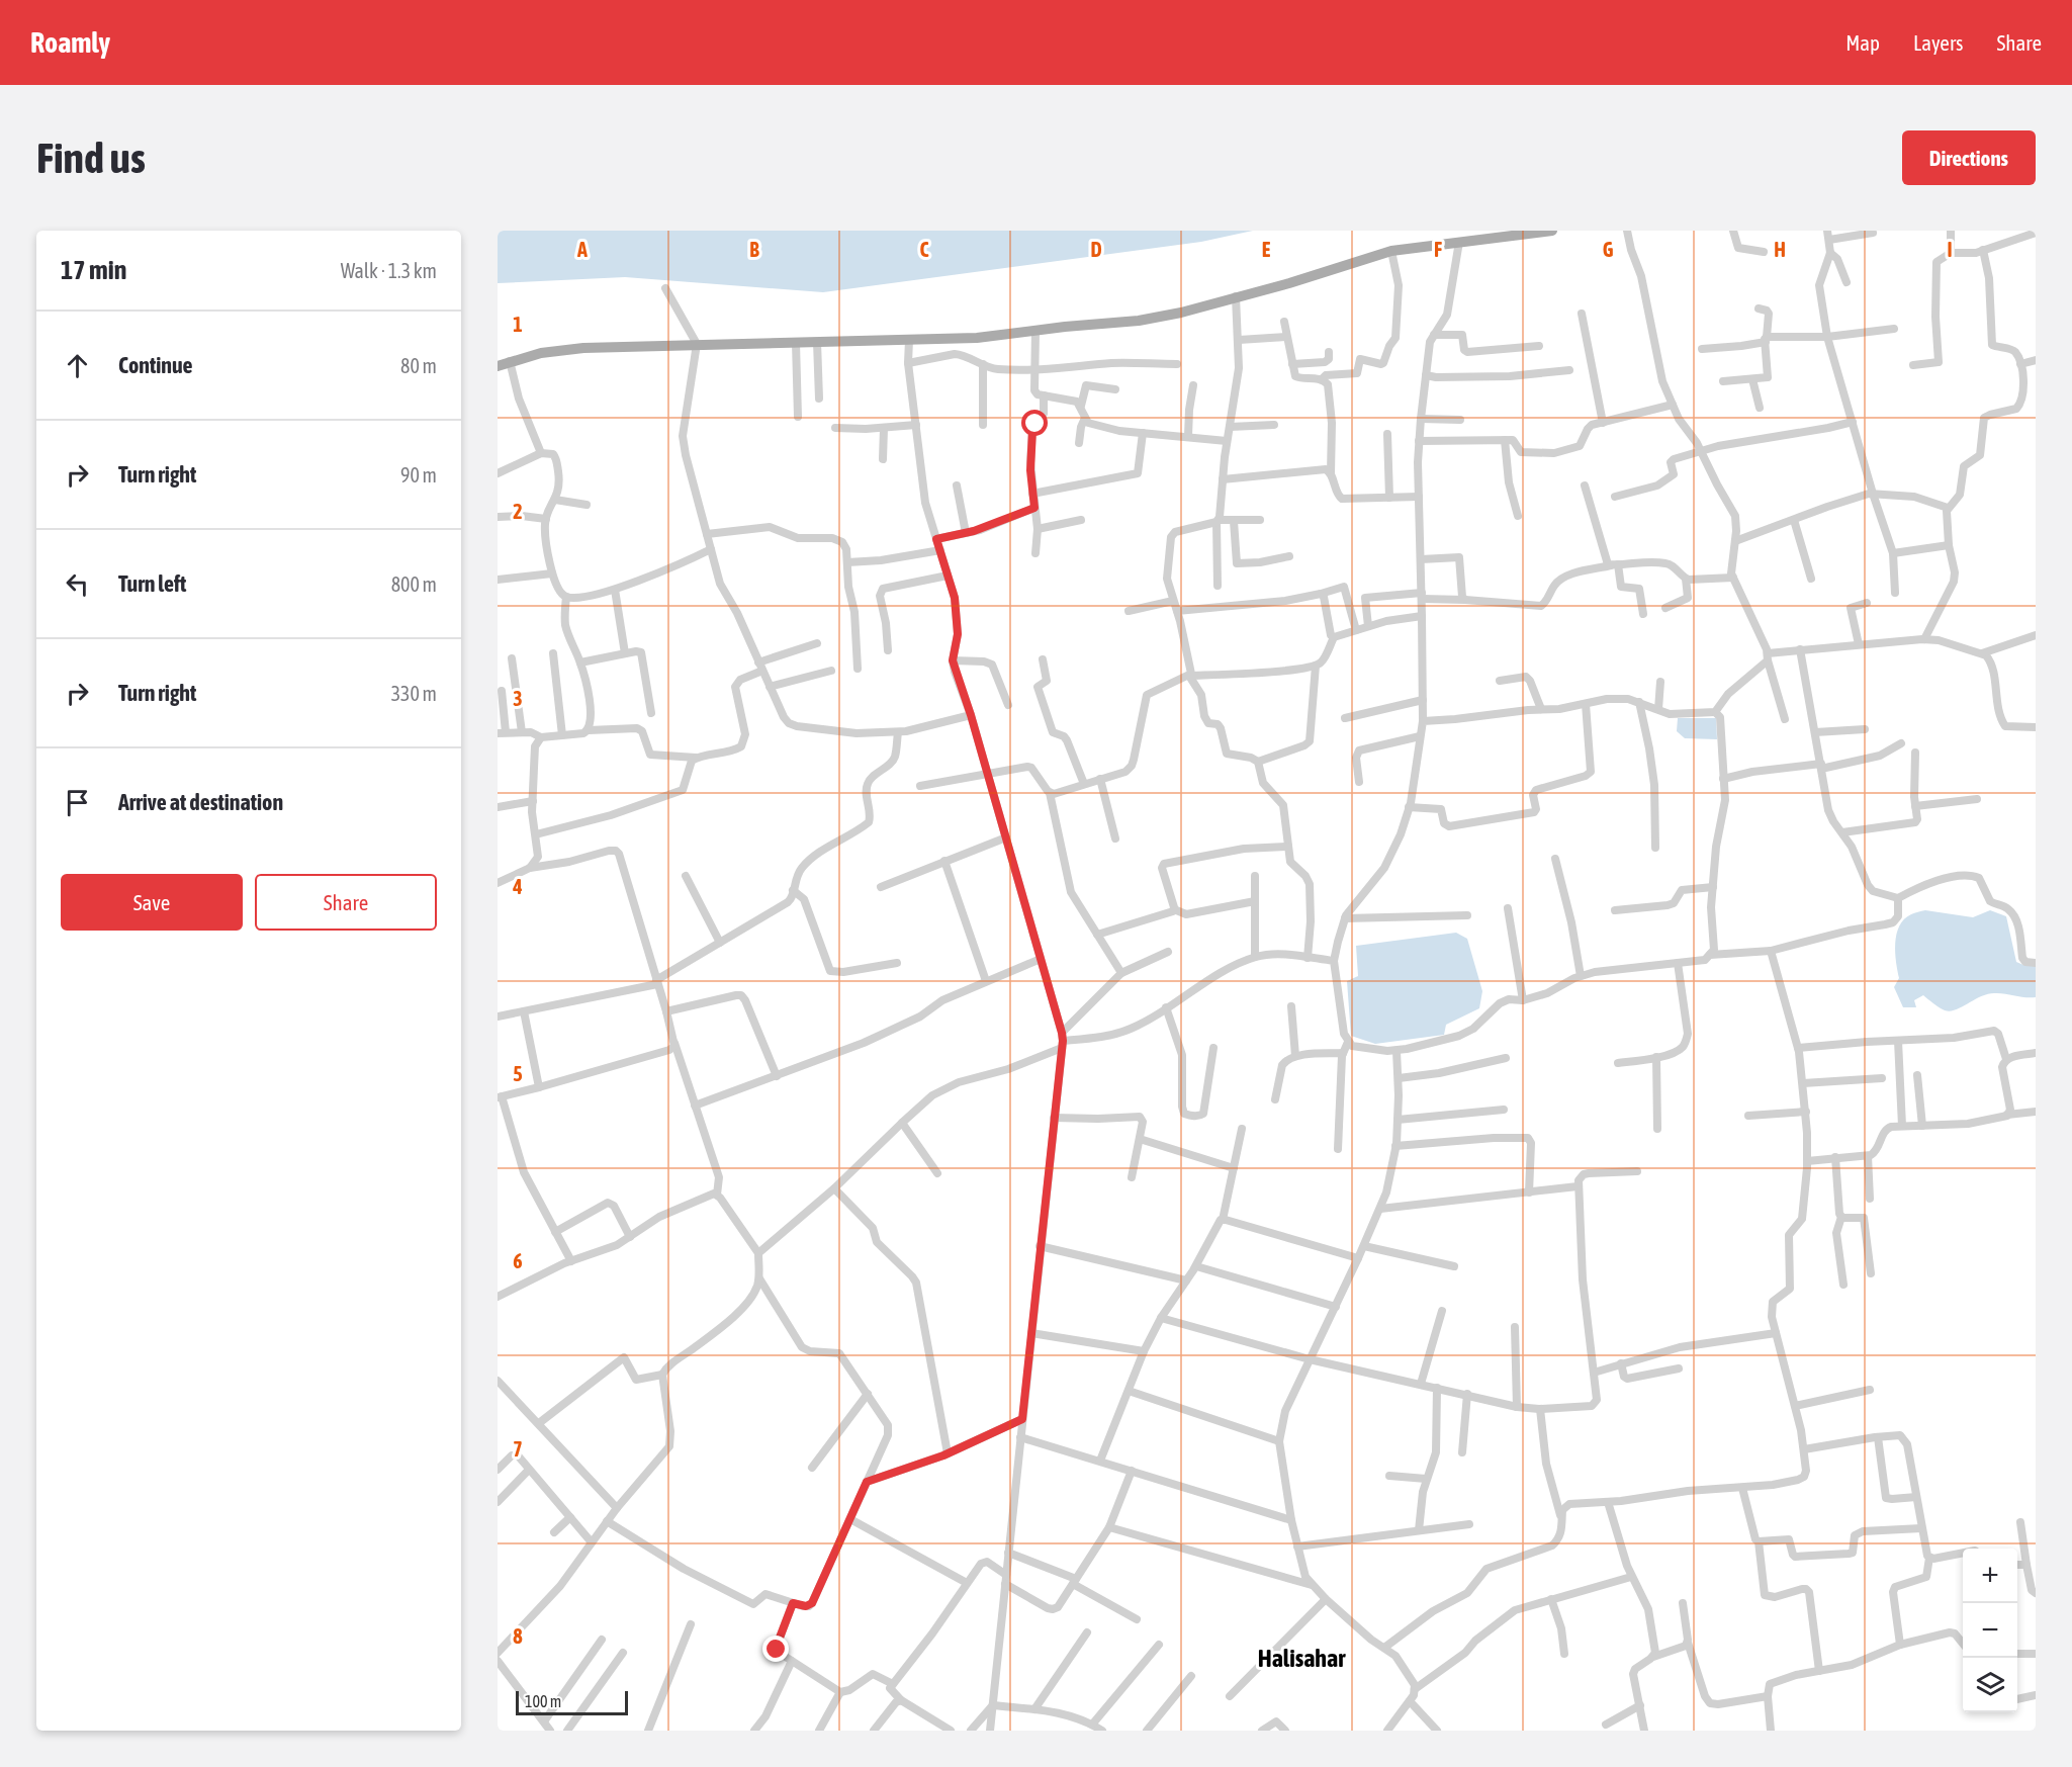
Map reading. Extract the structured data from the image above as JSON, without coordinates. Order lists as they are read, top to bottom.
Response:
{
  "districts": ["Halisahar"],
  "scale_bar": "100 m",
  "page": {
    "header": "Roamly",
    "nav": ["Map", "Layers", "Share"],
    "buttons": [
      "Directions",
      ["Save", "Share"]
    ],
    "title": "Find us",
    "heading": ["17 min", "Walk · 1.3 km"],
    "list": [
      ["Continue", "80 m"],
      ["Turn right", "90 m"],
      ["Turn left", "800 m"],
      ["Turn right", "330 m"],
      "Arrive at destination"
    ],
    "map_buttons": ["+", "−"],
    "scale": "100 m"
  },
  "grid": {
    "columns": [
      "A",
      "B",
      "C",
      "D",
      "E",
      "F",
      "G",
      "H",
      "I"
    ],
    "rows": [
      "1",
      "2",
      "3",
      "4",
      "5",
      "6",
      "7",
      "8"
    ]
  }
}
